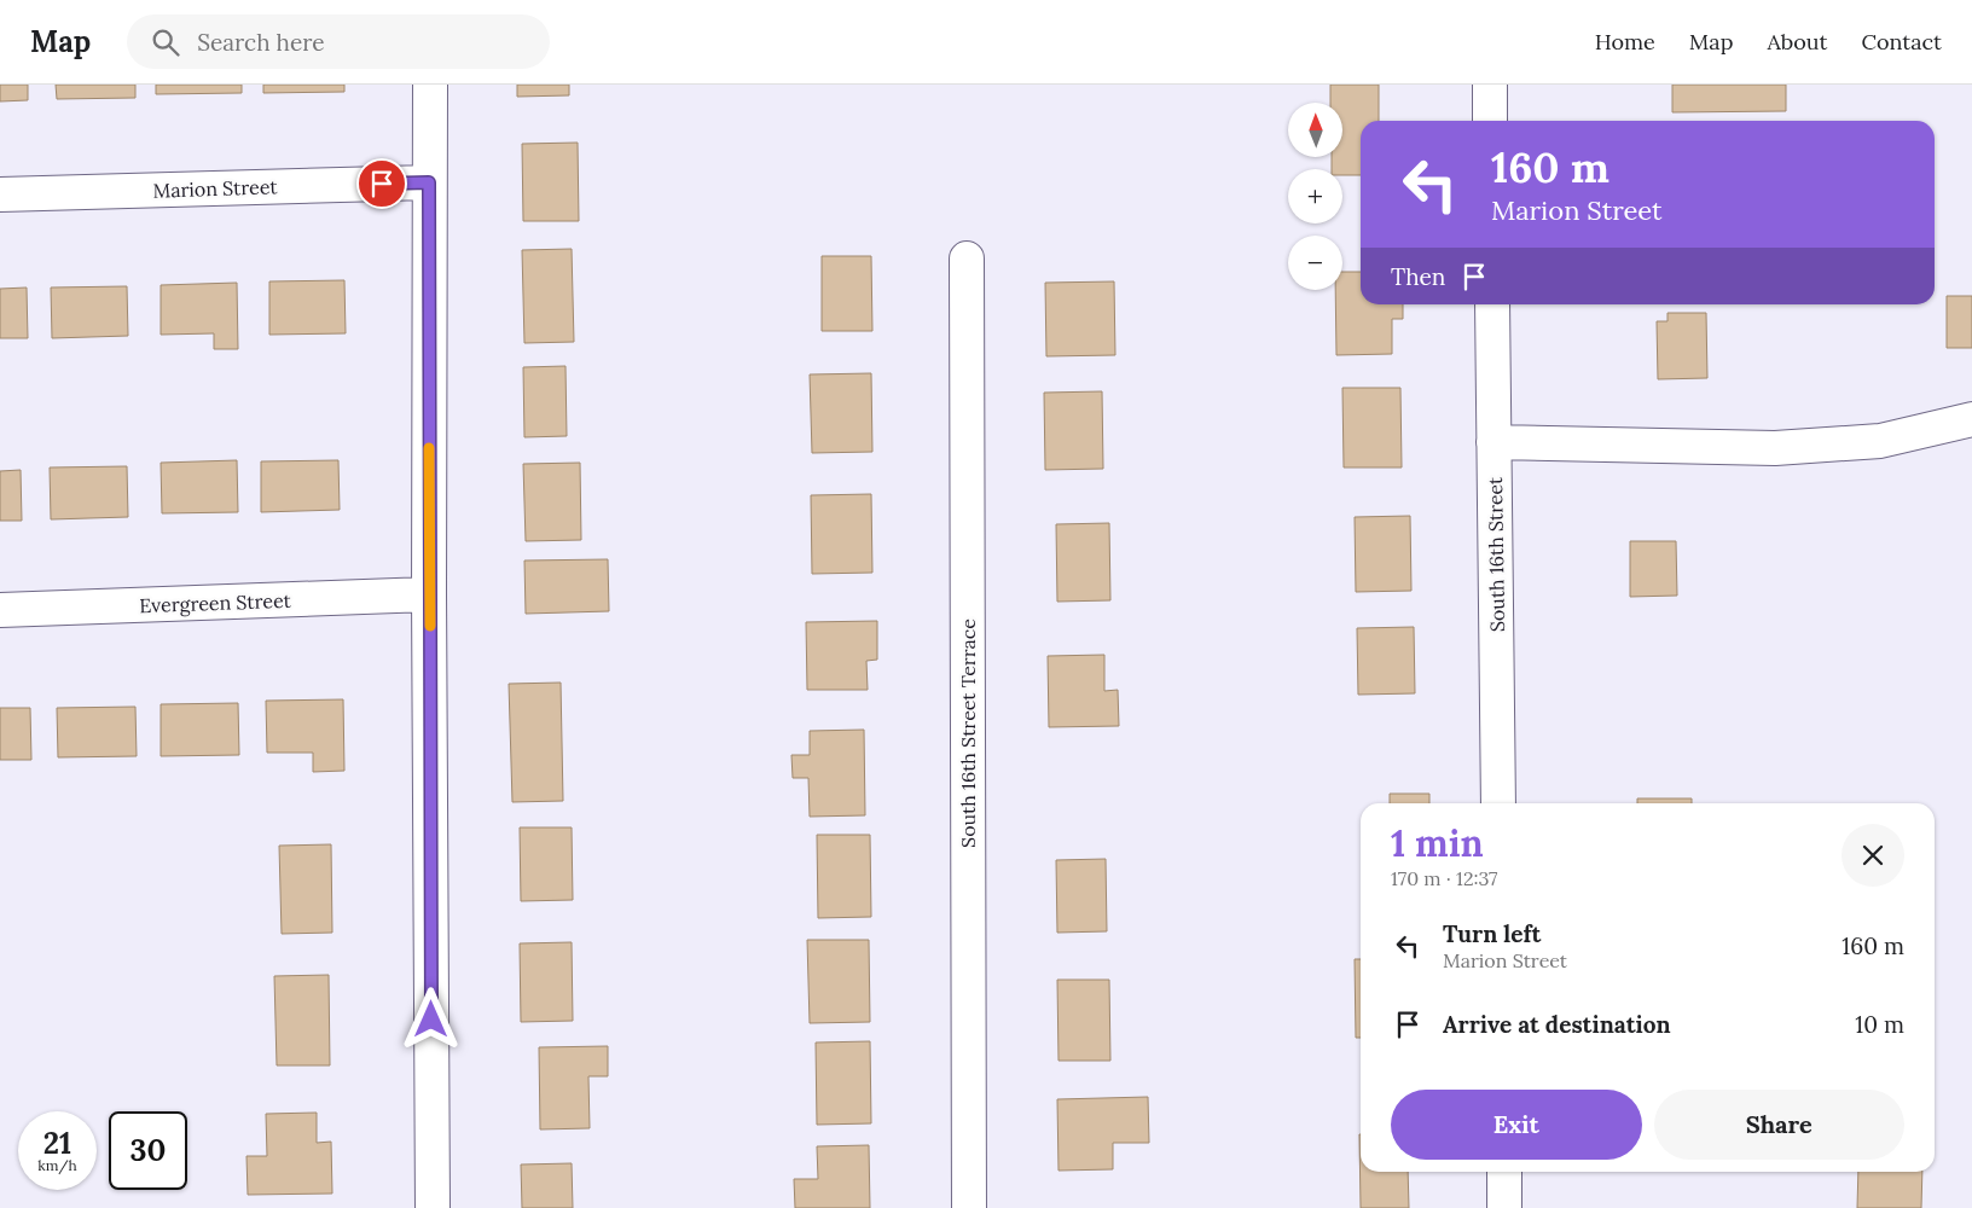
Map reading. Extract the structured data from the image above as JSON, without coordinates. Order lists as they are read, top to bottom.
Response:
{
  "streets": {
    "street": [
      "Marion Street",
      "South 16th Street",
      "Evergreen Street",
      "South 16th Street Terrace"
    ]
  },
  "north": "top",
  "page": {
    "header": "Map",
    "search": "Search here",
    "nav": [
      "Home",
      "Map",
      "About",
      "Contact"
    ],
    "map_buttons": ["+", "−"],
    "turn": ["160 m", "Marion Street"],
    "then": "Then",
    "heading": ["1 min", "170 m · 12:37"],
    "list": [
      {
        "name": "Turn left",
        "note": "Marion Street",
        "value": "160 m"
      },
      {
        "name": "Arrive at destination",
        "value": "10 m"
      }
    ],
    "buttons": ["Exit", "Share"],
    "speed": "21 km/h",
    "limit": "30"
  }
}
